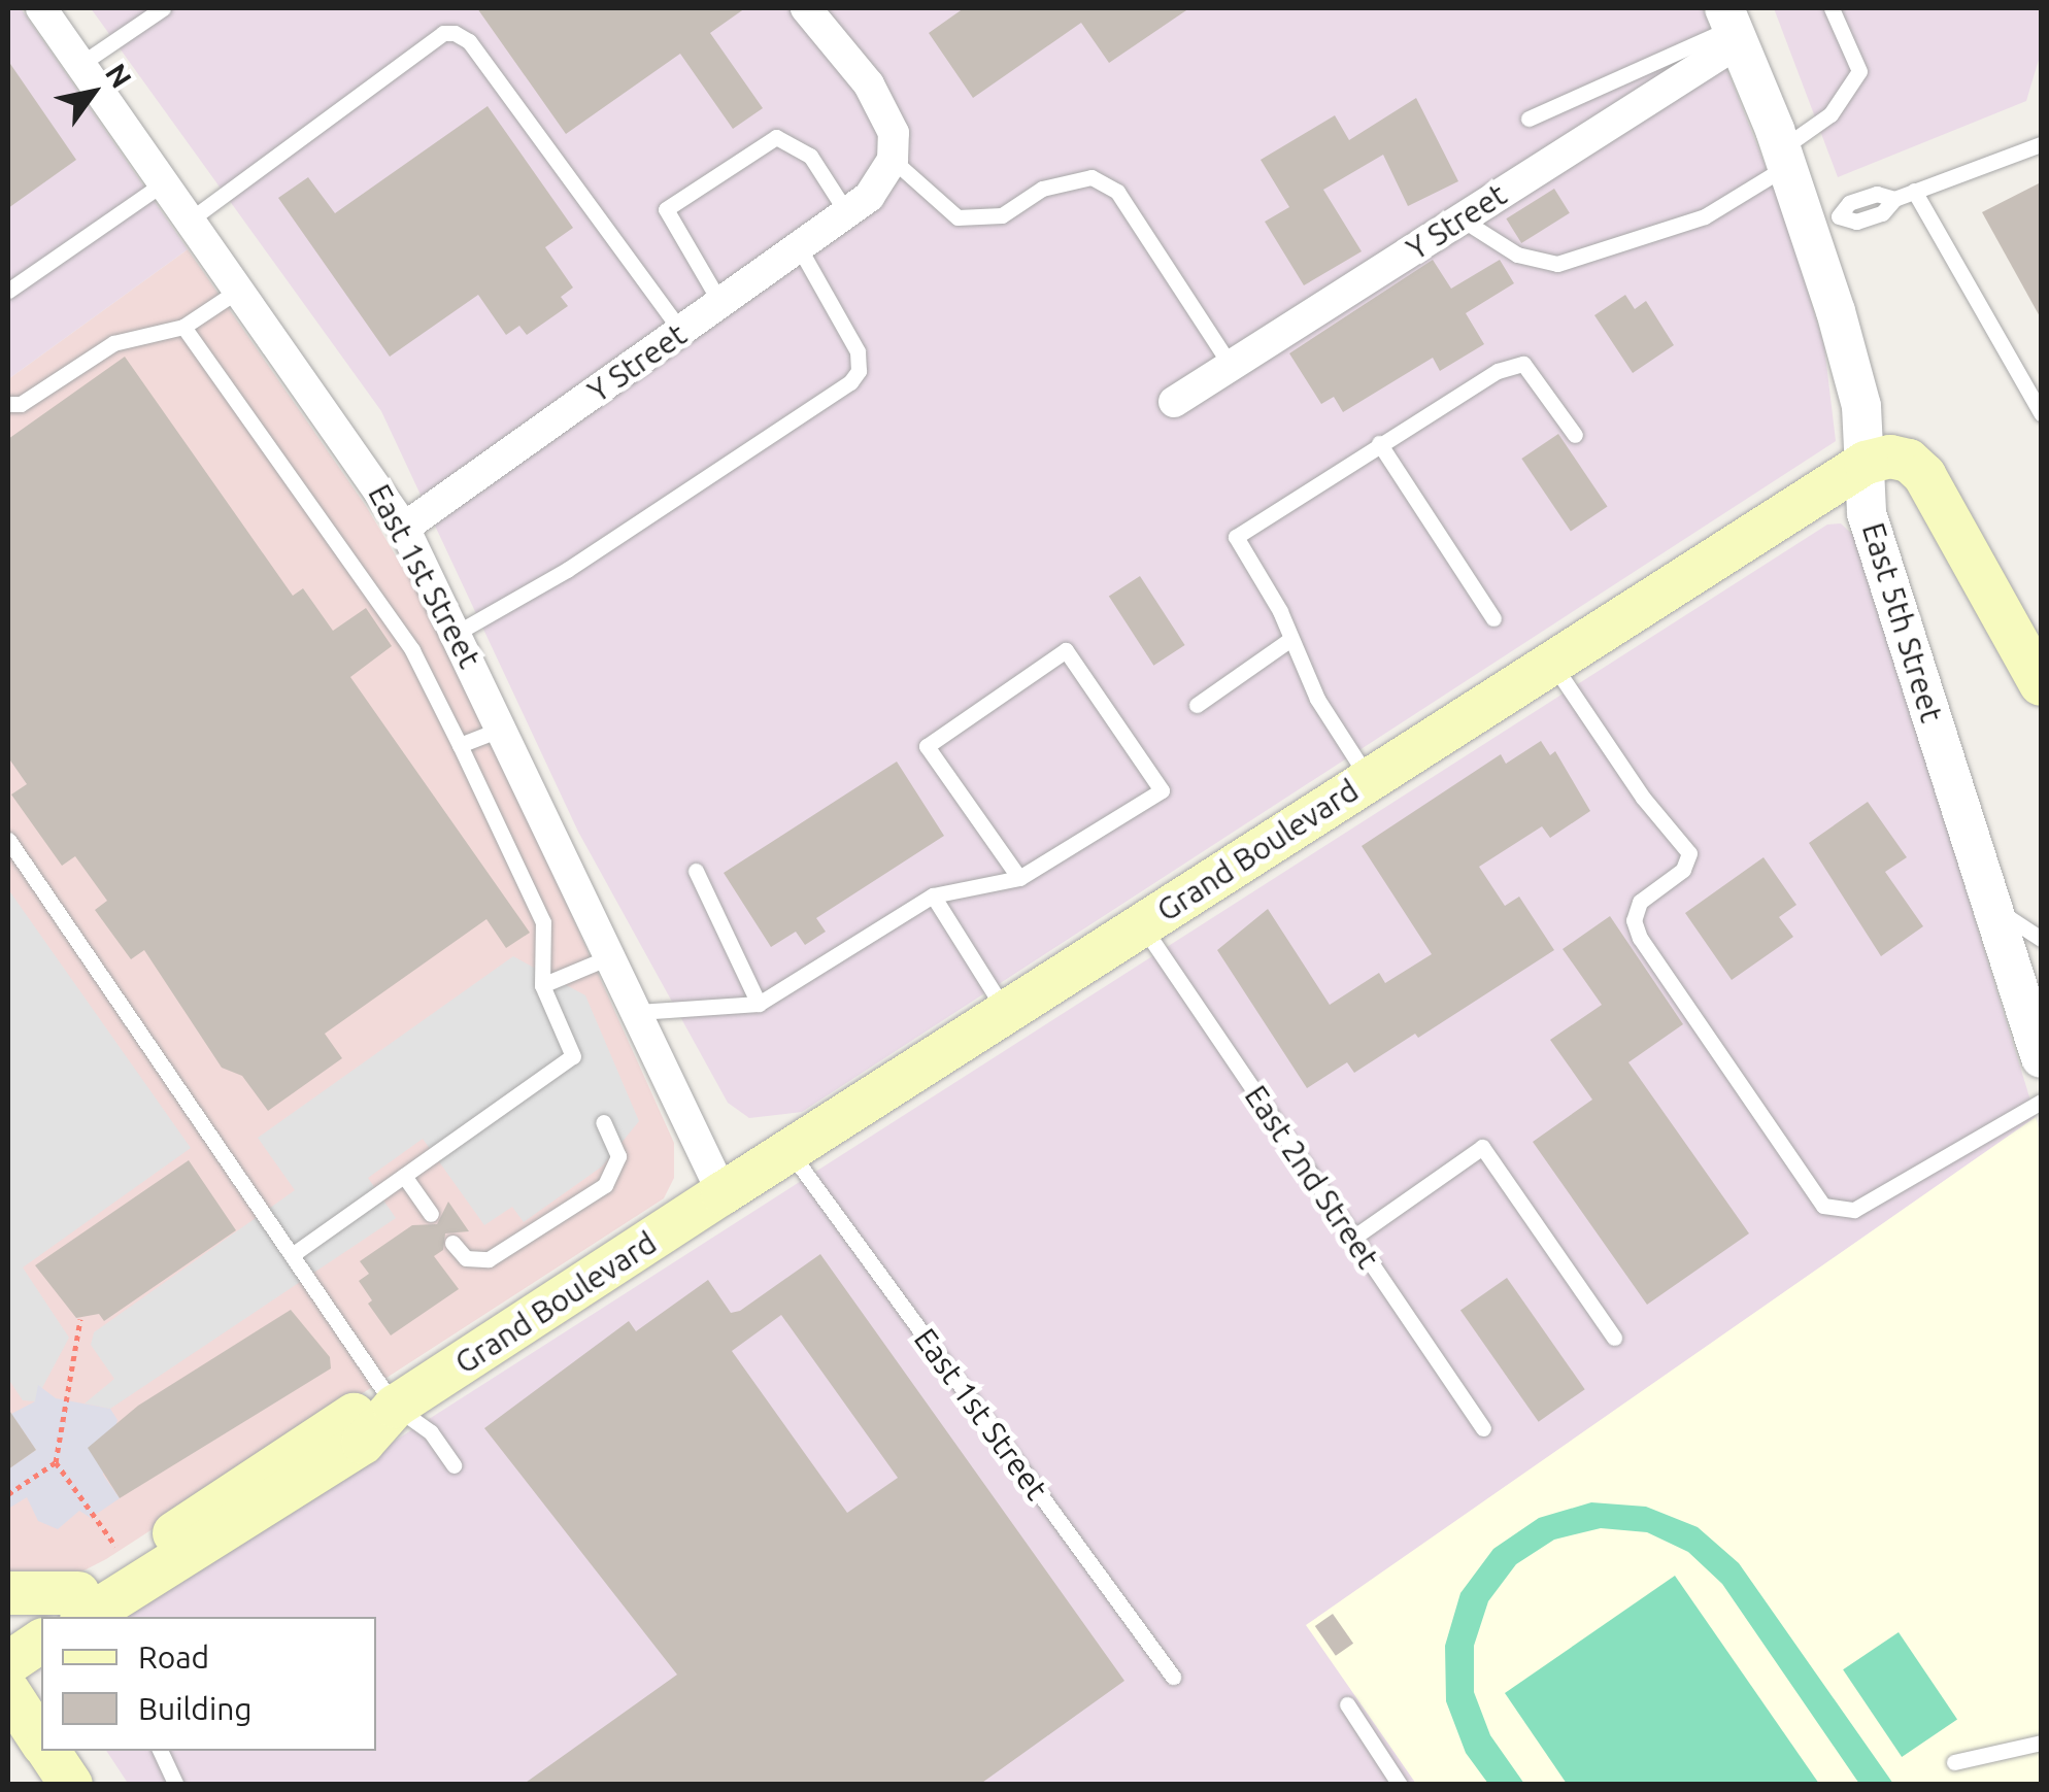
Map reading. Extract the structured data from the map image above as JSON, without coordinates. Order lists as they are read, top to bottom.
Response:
{
  "streets": {
    "main road": ["Grand Boulevard"],
    "street": ["Y Street", "East 1st Street", "East 5th Street"],
    "lane": ["East 2nd Street"]
  },
  "crossings": [
    ["Y Street", "East 1st Street"],
    ["Y Street", "East 5th Street"],
    ["East 1st Street", "Grand Boulevard"],
    ["East 5th Street", "Grand Boulevard"],
    ["Grand Boulevard", "East 2nd Street"]
  ],
  "legend": ["Road", "Building"],
  "north": "top right"
}
